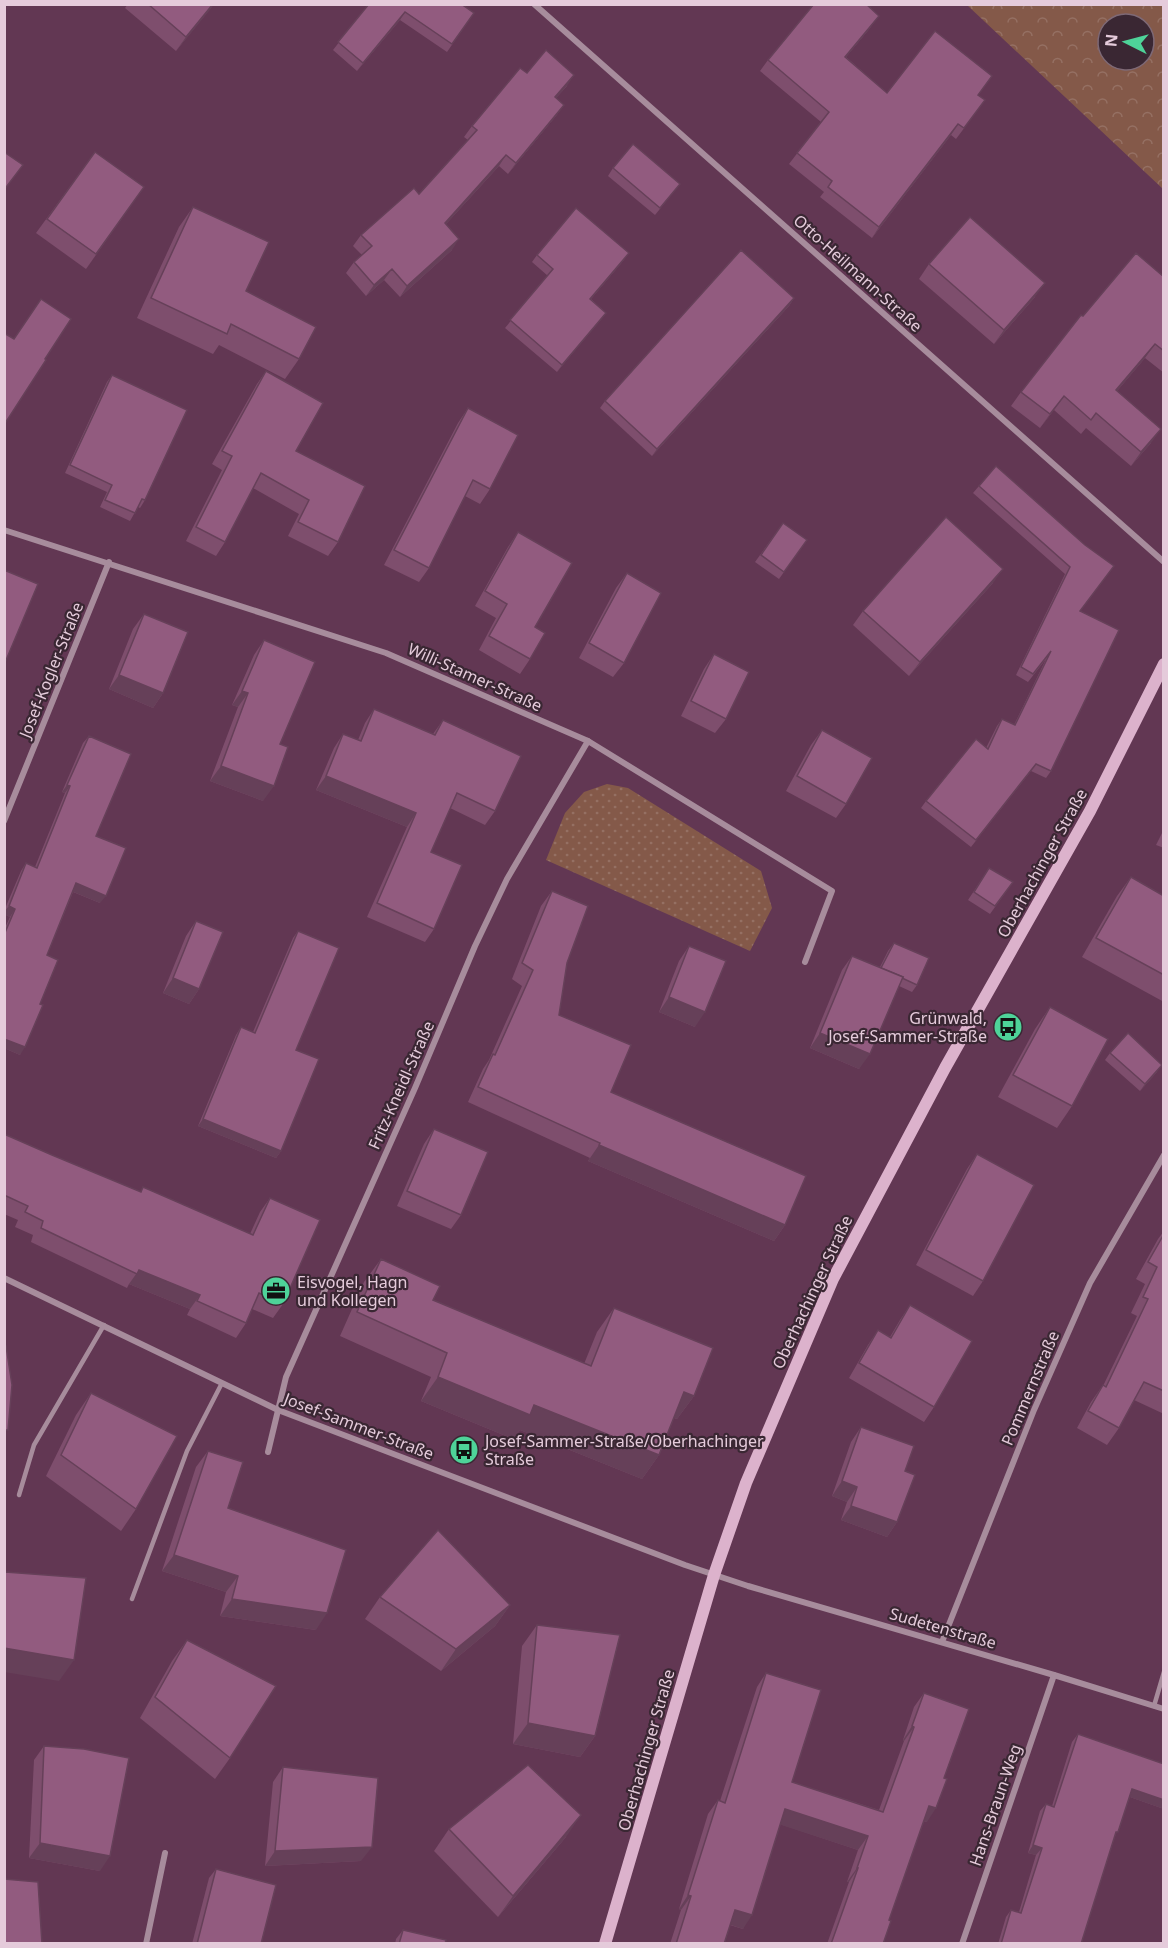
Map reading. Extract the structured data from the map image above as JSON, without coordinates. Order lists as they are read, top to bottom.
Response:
{
  "streets": {
    "main road": ["Oberhachinger Straße"],
    "street": [
      "Otto-Heilmann-Straße",
      "Josef-Kogler-Straße",
      "Willi-Stamer-Straße",
      "Fritz-Kneidl-Straße",
      "Pommernstraße",
      "Josef-Sammer-Straße",
      "Sudetenstraße",
      "Hans-Braun-Weg"
    ]
  },
  "crossings": [
    ["Josef-Kogler-Straße", "Willi-Stamer-Straße"],
    ["Willi-Stamer-Straße", "Fritz-Kneidl-Straße"],
    ["Oberhachinger Straße", "Josef-Sammer-Straße"],
    ["Oberhachinger Straße", "Sudetenstraße"],
    ["Fritz-Kneidl-Straße", "Josef-Sammer-Straße"],
    ["Pommernstraße", "Sudetenstraße"],
    ["Josef-Sammer-Straße", "Sudetenstraße"],
    ["Sudetenstraße", "Hans-Braun-Weg"]
  ],
  "places": {
    "bus stop": ["Grünwald, Josef-Sammer-Straße", "Josef-Sammer-Straße/Oberhachinger Straße"],
    "office": ["Eisvogel, Hagn und Kollegen"]
  },
  "north": "left"
}
